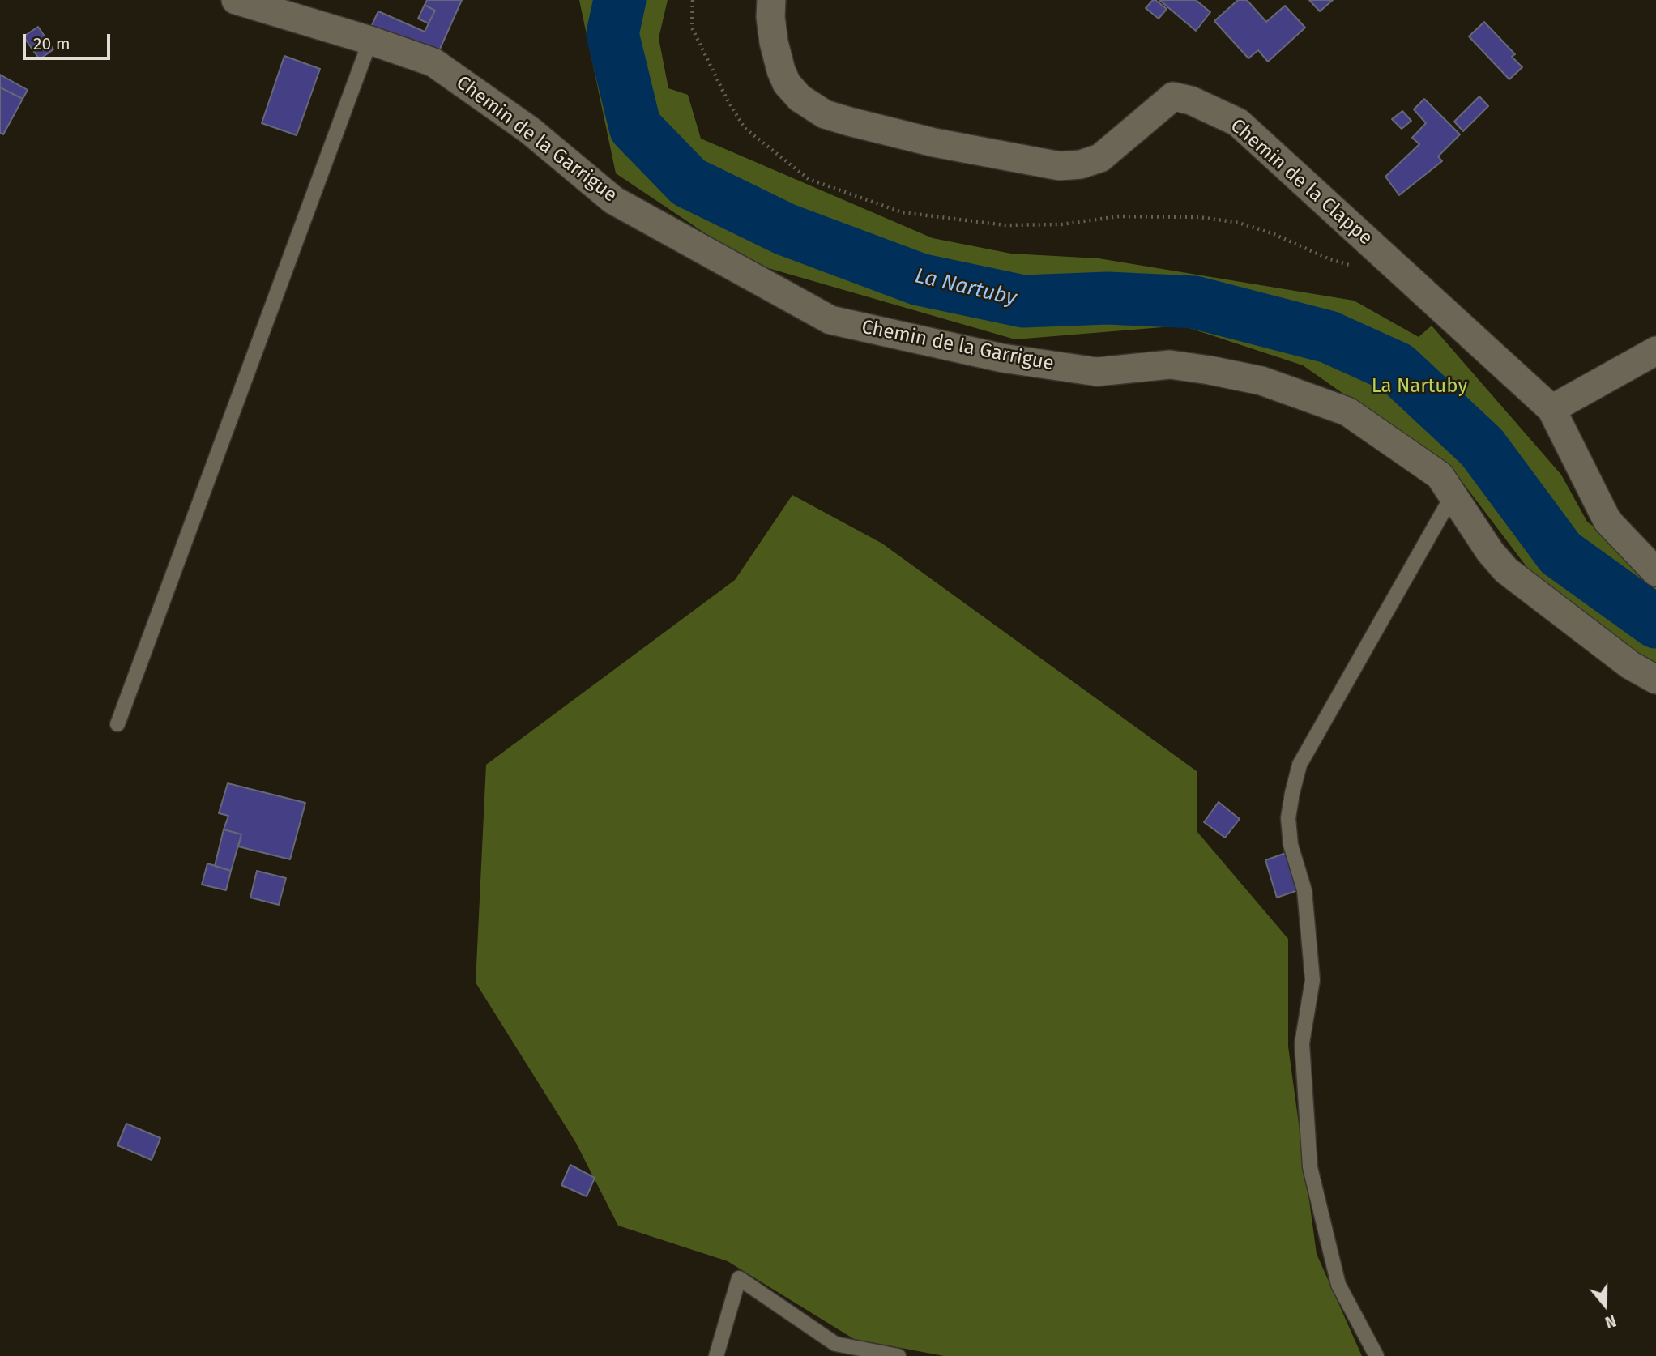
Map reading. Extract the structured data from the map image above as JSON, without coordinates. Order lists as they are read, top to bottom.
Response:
{
  "streets": {
    "street": ["Chemin de la Garrigue", "Chemin de la Clappe"]
  },
  "water": ["La Nartuby"],
  "parks": ["La Nartuby"],
  "scale_bar": "20 m",
  "north": "bottom"
}
